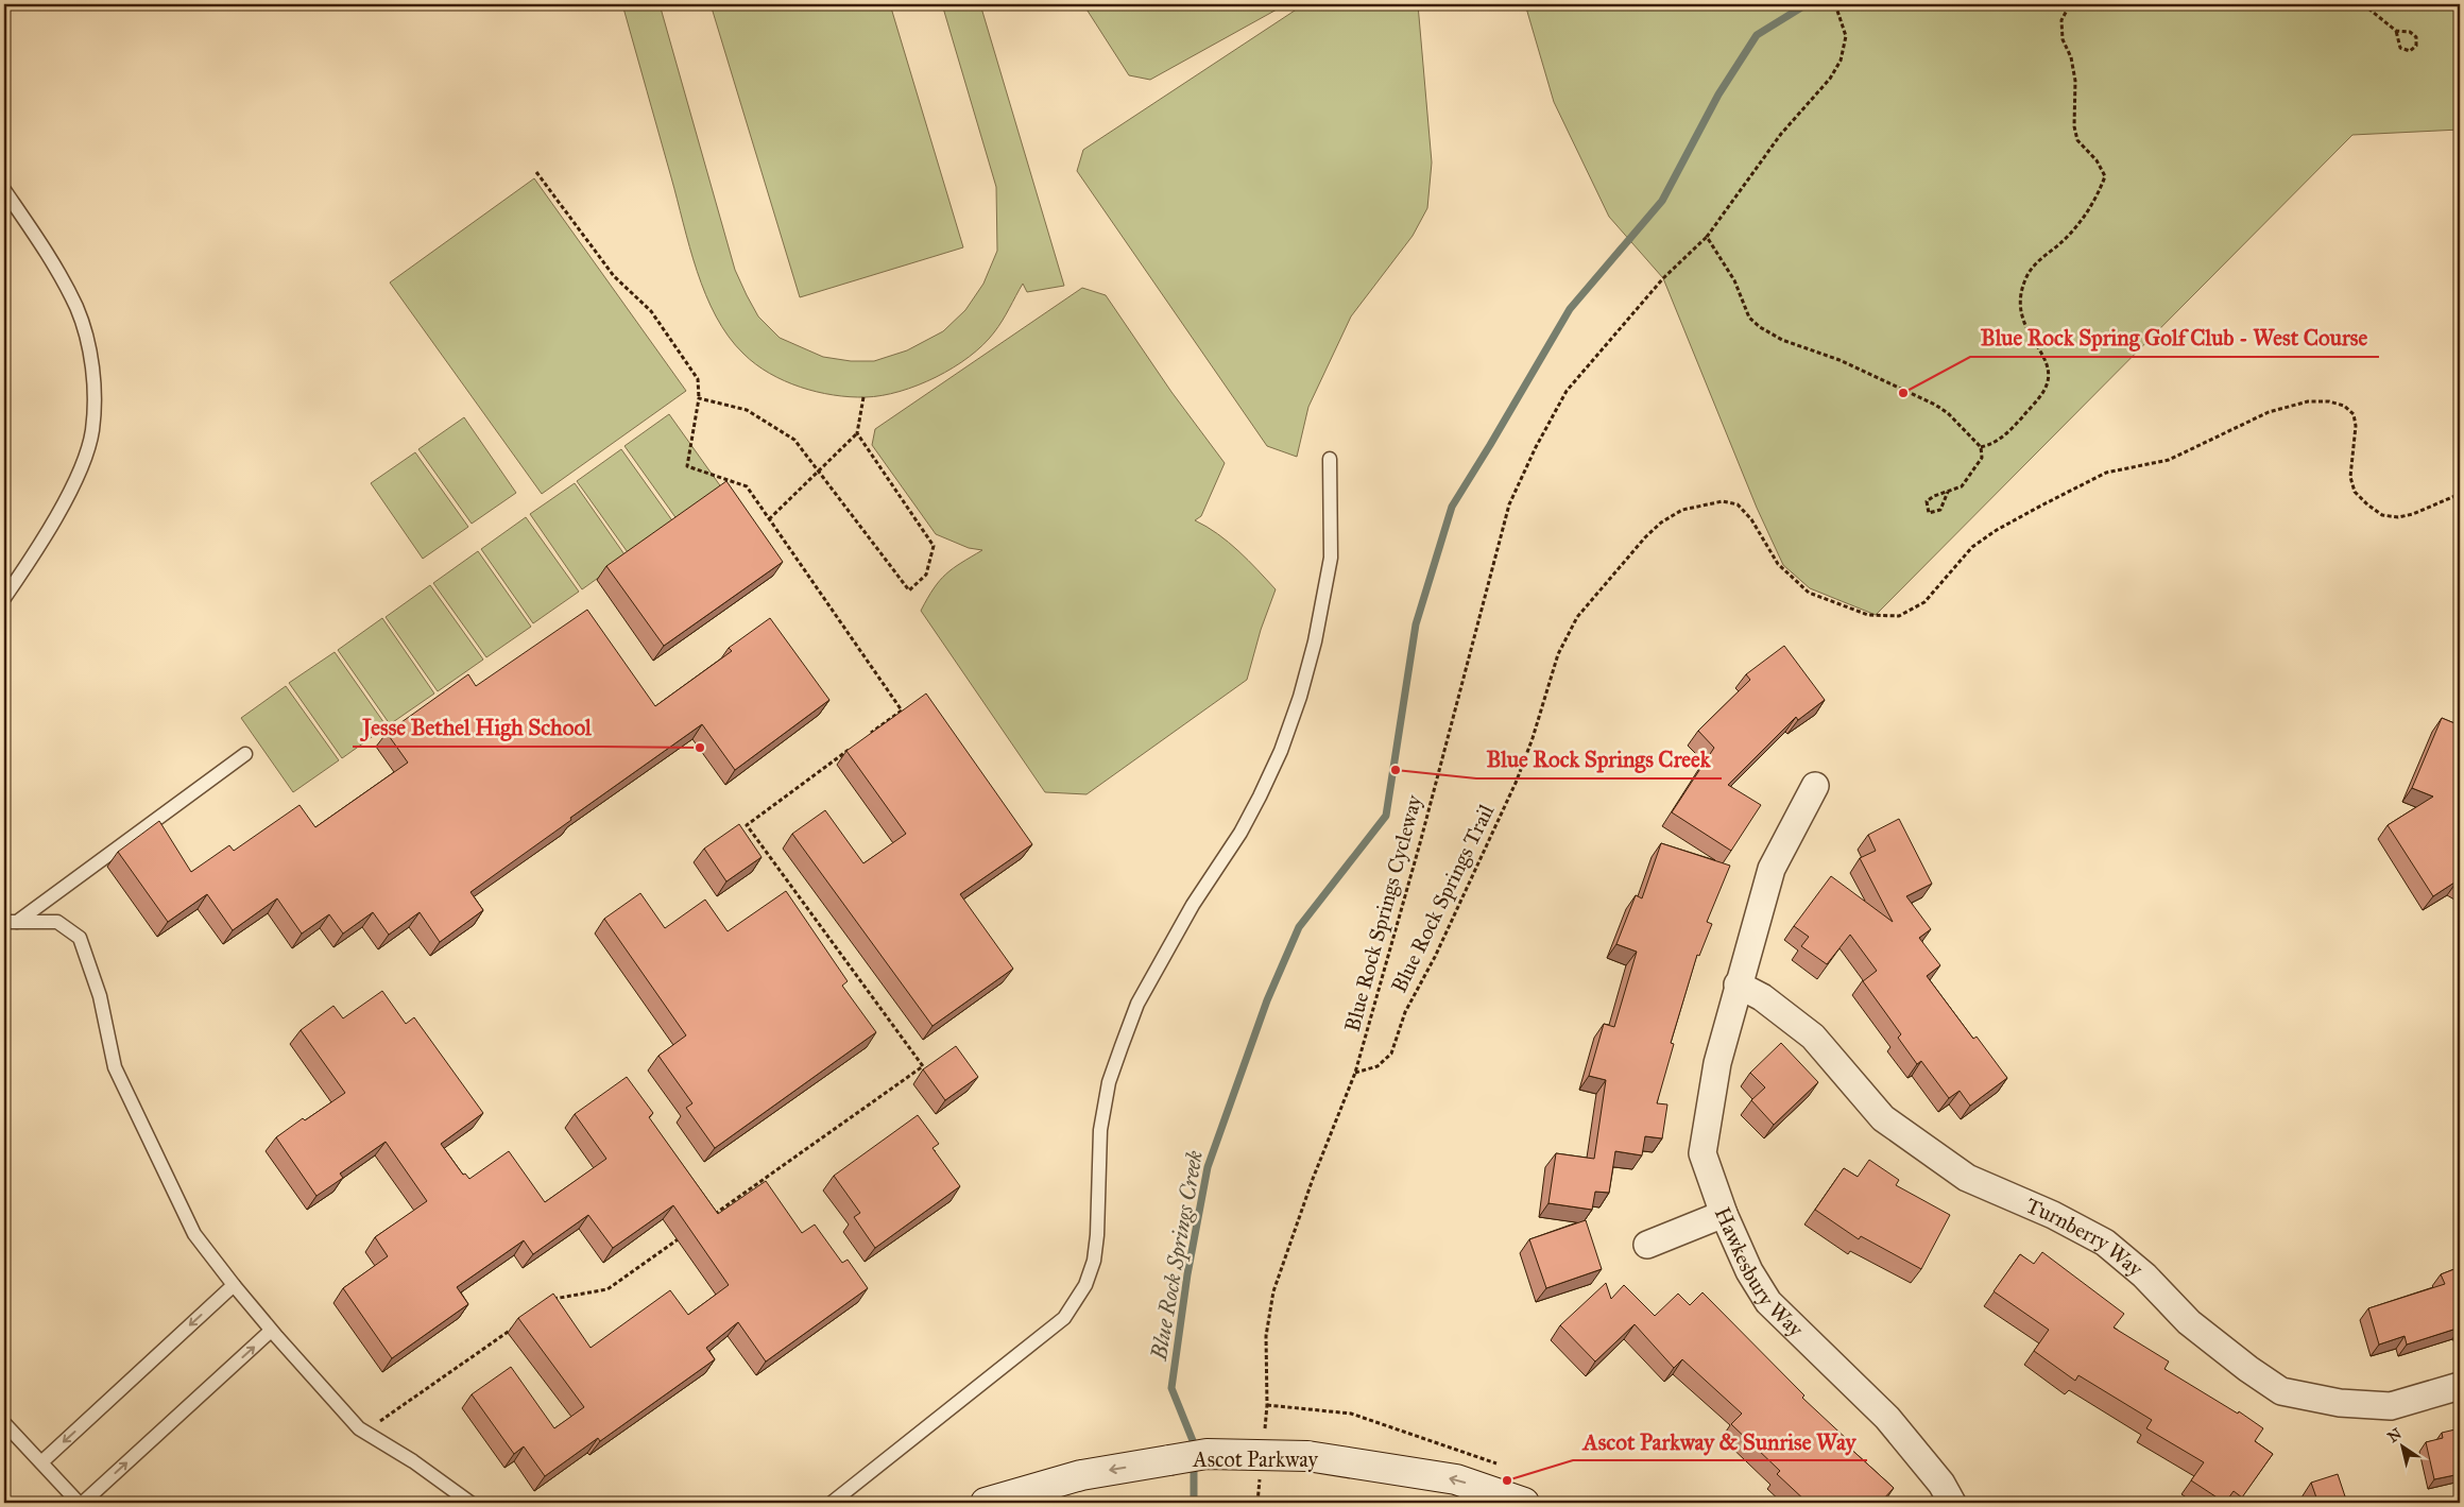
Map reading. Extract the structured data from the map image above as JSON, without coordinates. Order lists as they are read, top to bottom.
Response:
{
  "streets": {
    "main road": ["Ascot Parkway"],
    "street": ["Turnberry Way", "Hawkesbury Way"],
    "path": ["Blue Rock Springs Trail", "Blue Rock Springs Cycleway"]
  },
  "crossings": [
    ["Blue Rock Springs Trail", "Blue Rock Springs Cycleway"],
    ["Turnberry Way", "Hawkesbury Way"]
  ],
  "one_way": ["Ascot Parkway"],
  "water": ["Blue Rock Springs Creek"],
  "places": [
    "Blue Rock Spring Golf Club - West Course",
    "Jesse Bethel High School",
    "Blue Rock Springs Creek",
    "Ascot Parkway & Sunrise Way"
  ],
  "north": "top left"
}
